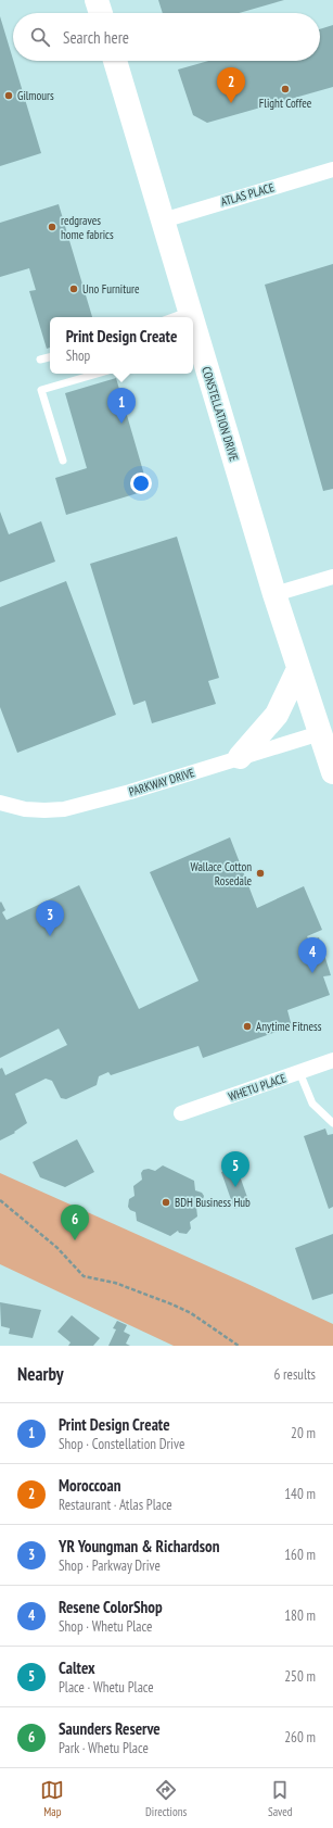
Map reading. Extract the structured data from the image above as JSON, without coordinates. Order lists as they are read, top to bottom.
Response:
{
  "streets": {
    "main road": ["CONSTELLATION DRIVE"],
    "street": ["ATLAS PLACE", "PARKWAY DRIVE", "WHETU PLACE"]
  },
  "crossings": [
    ["ATLAS PLACE", "CONSTELLATION DRIVE"],
    ["CONSTELLATION DRIVE", "PARKWAY DRIVE"]
  ],
  "places": [
    "Flight Coffee",
    "Gilmours",
    "redgraves home fabrics",
    "Uno Furniture",
    "Wallace Cotton Rosedale",
    "Anytime Fitness",
    "BDH Business Hub"
  ],
  "page": {
    "search": "Search here",
    "pins": [
      "2",
      "1",
      "3",
      "4",
      "5",
      "6"
    ],
    "popup": ["Print Design Create", "Shop"],
    "heading": ["Nearby", "6 results"],
    "list": [
      {
        "mark": "1",
        "name": "Print Design Create",
        "note": "Shop · Constellation Drive",
        "value": "20 m"
      },
      {
        "mark": "2",
        "name": "Moroccoan",
        "note": "Restaurant · Atlas Place",
        "value": "140 m"
      },
      {
        "mark": "3",
        "name": "YR Youngman & Richardson",
        "note": "Shop · Parkway Drive",
        "value": "160 m"
      },
      {
        "mark": "4",
        "name": "Resene ColorShop",
        "note": "Shop · Whetu Place",
        "value": "180 m"
      },
      {
        "mark": "5",
        "name": "Caltex",
        "note": "Place · Whetu Place",
        "value": "250 m"
      },
      {
        "mark": "6",
        "name": "Saunders Reserve",
        "note": "Park · Whetu Place",
        "value": "260 m"
      }
    ],
    "nav": ["Map", "Directions", "Saved"]
  }
}
